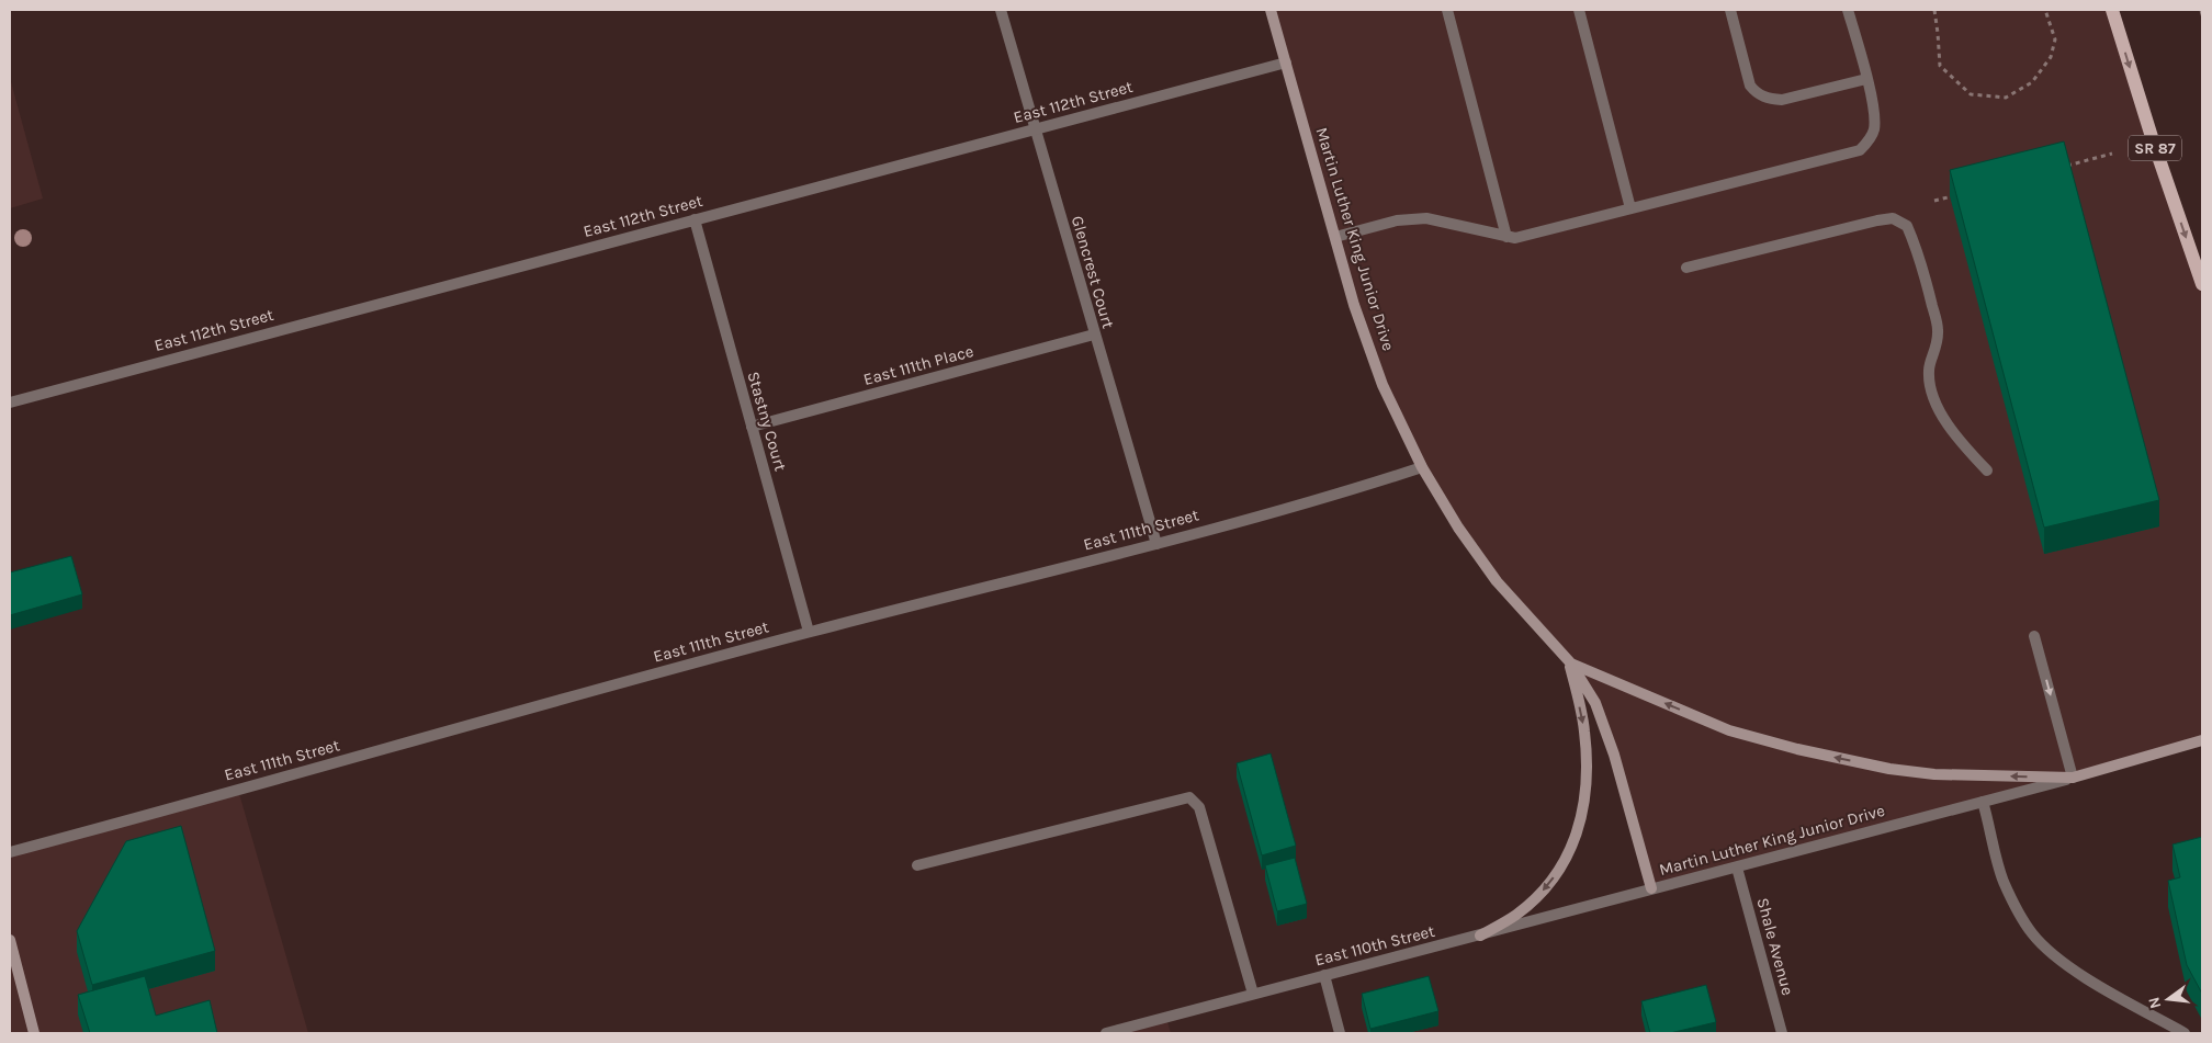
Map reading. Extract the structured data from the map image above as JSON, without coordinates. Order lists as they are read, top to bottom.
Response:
{
  "streets": {
    "main road": ["SR 87"],
    "street": [
      "East 112th Street",
      "Martin Luther King Junior Drive",
      "Glencrest Court",
      "East 111th Place",
      "Stastny Court",
      "East 111th Street",
      "East 110th Street",
      "Shale Avenue"
    ]
  },
  "crossings": [
    ["East 112th Street", "Martin Luther King Junior Drive"],
    ["East 112th Street", "Glencrest Court"],
    ["East 112th Street", "Stastny Court"],
    ["Martin Luther King Junior Drive", "East 111th Street"],
    ["Martin Luther King Junior Drive", "East 110th Street"],
    ["Martin Luther King Junior Drive", "Shale Avenue"],
    ["Glencrest Court", "East 111th Place"],
    ["Glencrest Court", "East 111th Street"],
    ["East 111th Place", "Stastny Court"],
    ["Stastny Court", "East 111th Street"]
  ],
  "north": "left"
}
